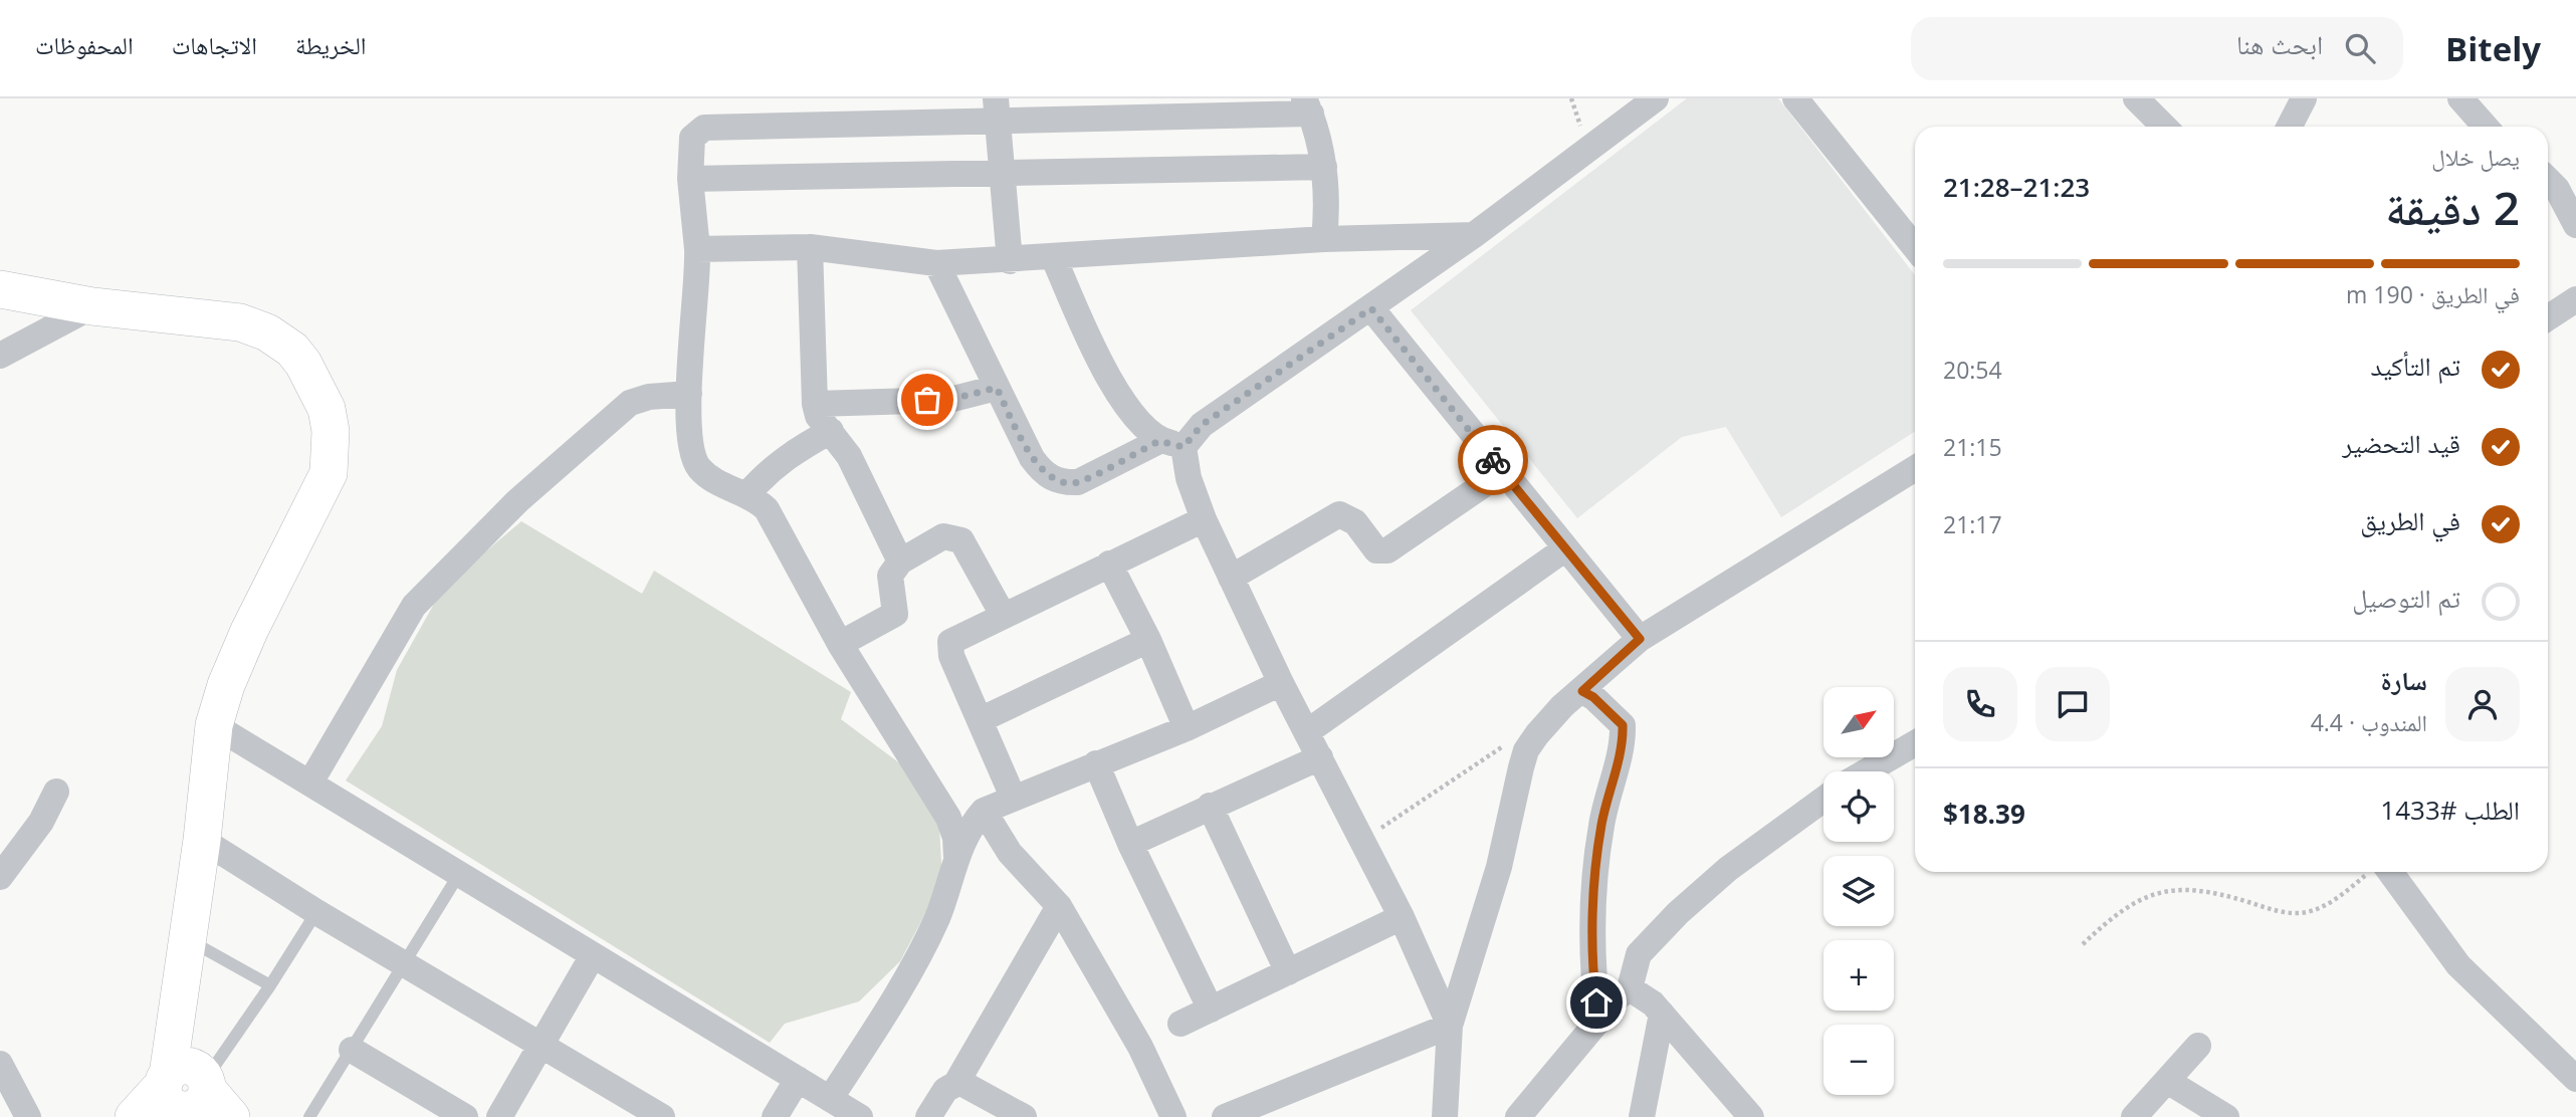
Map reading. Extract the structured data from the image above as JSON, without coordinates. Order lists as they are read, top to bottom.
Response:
{
  "north": "top right",
  "page": {
    "header": "Bitely",
    "search": "ابحث هنا",
    "nav": ["الخريطة", "الاتجاهات", "المحفوظات"],
    "heading": ["2 دقيقة", "يصل خلال", "21:23–21:28"],
    "panel": [
      "سارة",
      "المندوب · 4.4",
      "الطلب #1433",
      "$18.39"
    ],
    "bar": "في الطريق · 190 m",
    "list": [
      ["تم التأكيد", "20:54"],
      ["قيد التحضير", "21:15"],
      ["في الطريق", "21:17"],
      "تم التوصيل"
    ],
    "map_buttons": ["+", "−"]
  }
}
